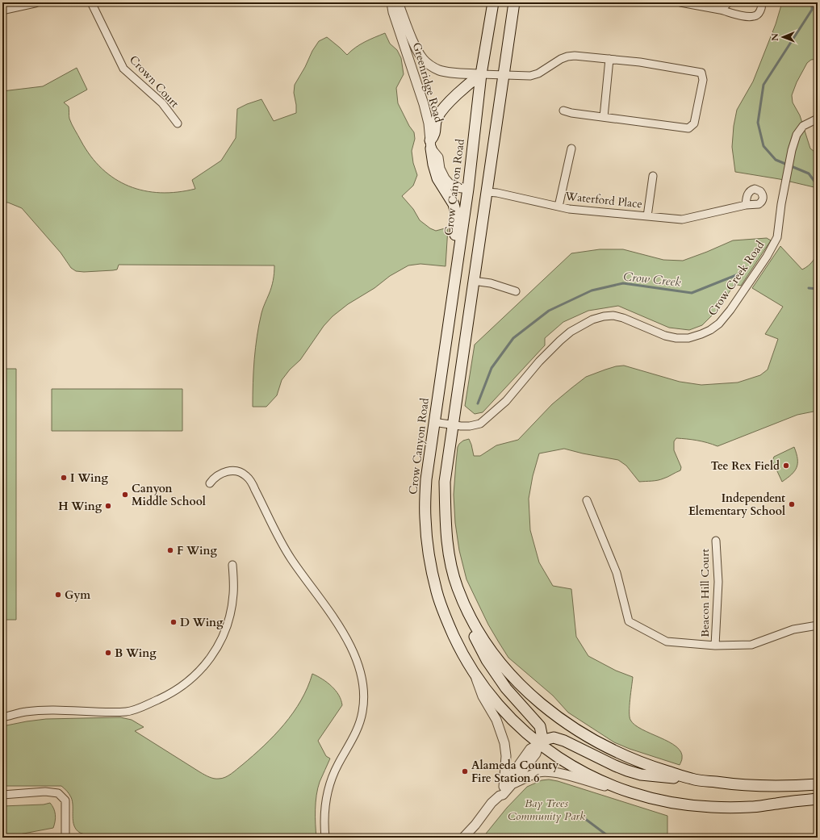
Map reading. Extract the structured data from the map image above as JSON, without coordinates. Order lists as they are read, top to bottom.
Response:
{
  "streets": {
    "main road": ["Crow Canyon Road"],
    "street": [
      "Crown Court",
      "Greenridge Road",
      "Waterford Place",
      "Crow Creek Road",
      "Beacon Hill Court"
    ]
  },
  "crossings": [
    ["Greenridge Road", "Crow Canyon Road"],
    ["Crow Canyon Road", "Crow Creek Road"]
  ],
  "water": ["Crow Creek"],
  "parks": ["Bay Trees Community Park"],
  "places": [
    "Tee Rex Field",
    "I Wing",
    "Canyon Middle School",
    "Independent Elementary School",
    "H Wing",
    "F Wing",
    "Gym",
    "D Wing",
    "B Wing",
    "Alameda County Fire Station 6"
  ],
  "north": "left"
}
